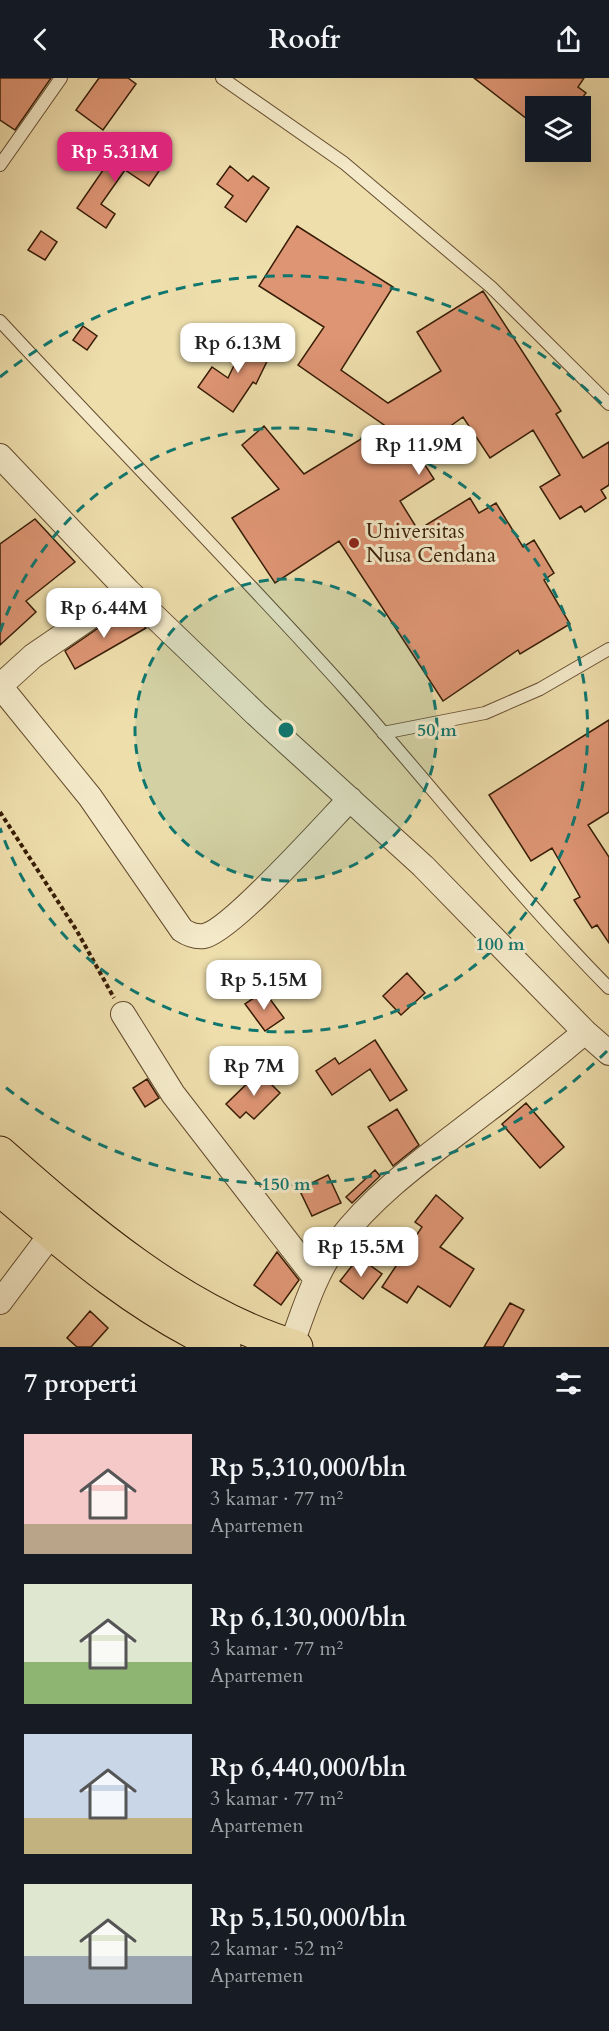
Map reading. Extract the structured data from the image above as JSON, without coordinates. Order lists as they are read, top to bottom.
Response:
{
  "places": ["Universitas Nusa Cendana"],
  "page": {
    "header": "Roofr",
    "price": [
      "Rp 5.31M",
      "Rp 6.13M",
      "Rp 11.9M",
      "Rp 6.44M",
      "Rp 5.15M",
      "Rp 7M",
      "Rp 15.5M"
    ],
    "heading": "7 properti",
    "list": [
      {
        "name": "Rp 5,310,000/bln",
        "note": "3 kamar · 77 m² · Apartemen"
      },
      {
        "name": "Rp 6,130,000/bln",
        "note": "3 kamar · 77 m² · Apartemen"
      },
      {
        "name": "Rp 6,440,000/bln",
        "note": "3 kamar · 77 m² · Apartemen"
      },
      {
        "name": "Rp 5,150,000/bln",
        "note": "2 kamar · 52 m² · Apartemen"
      }
    ]
  },
  "rings": ["50 m", "100 m", "150 m"]
}
